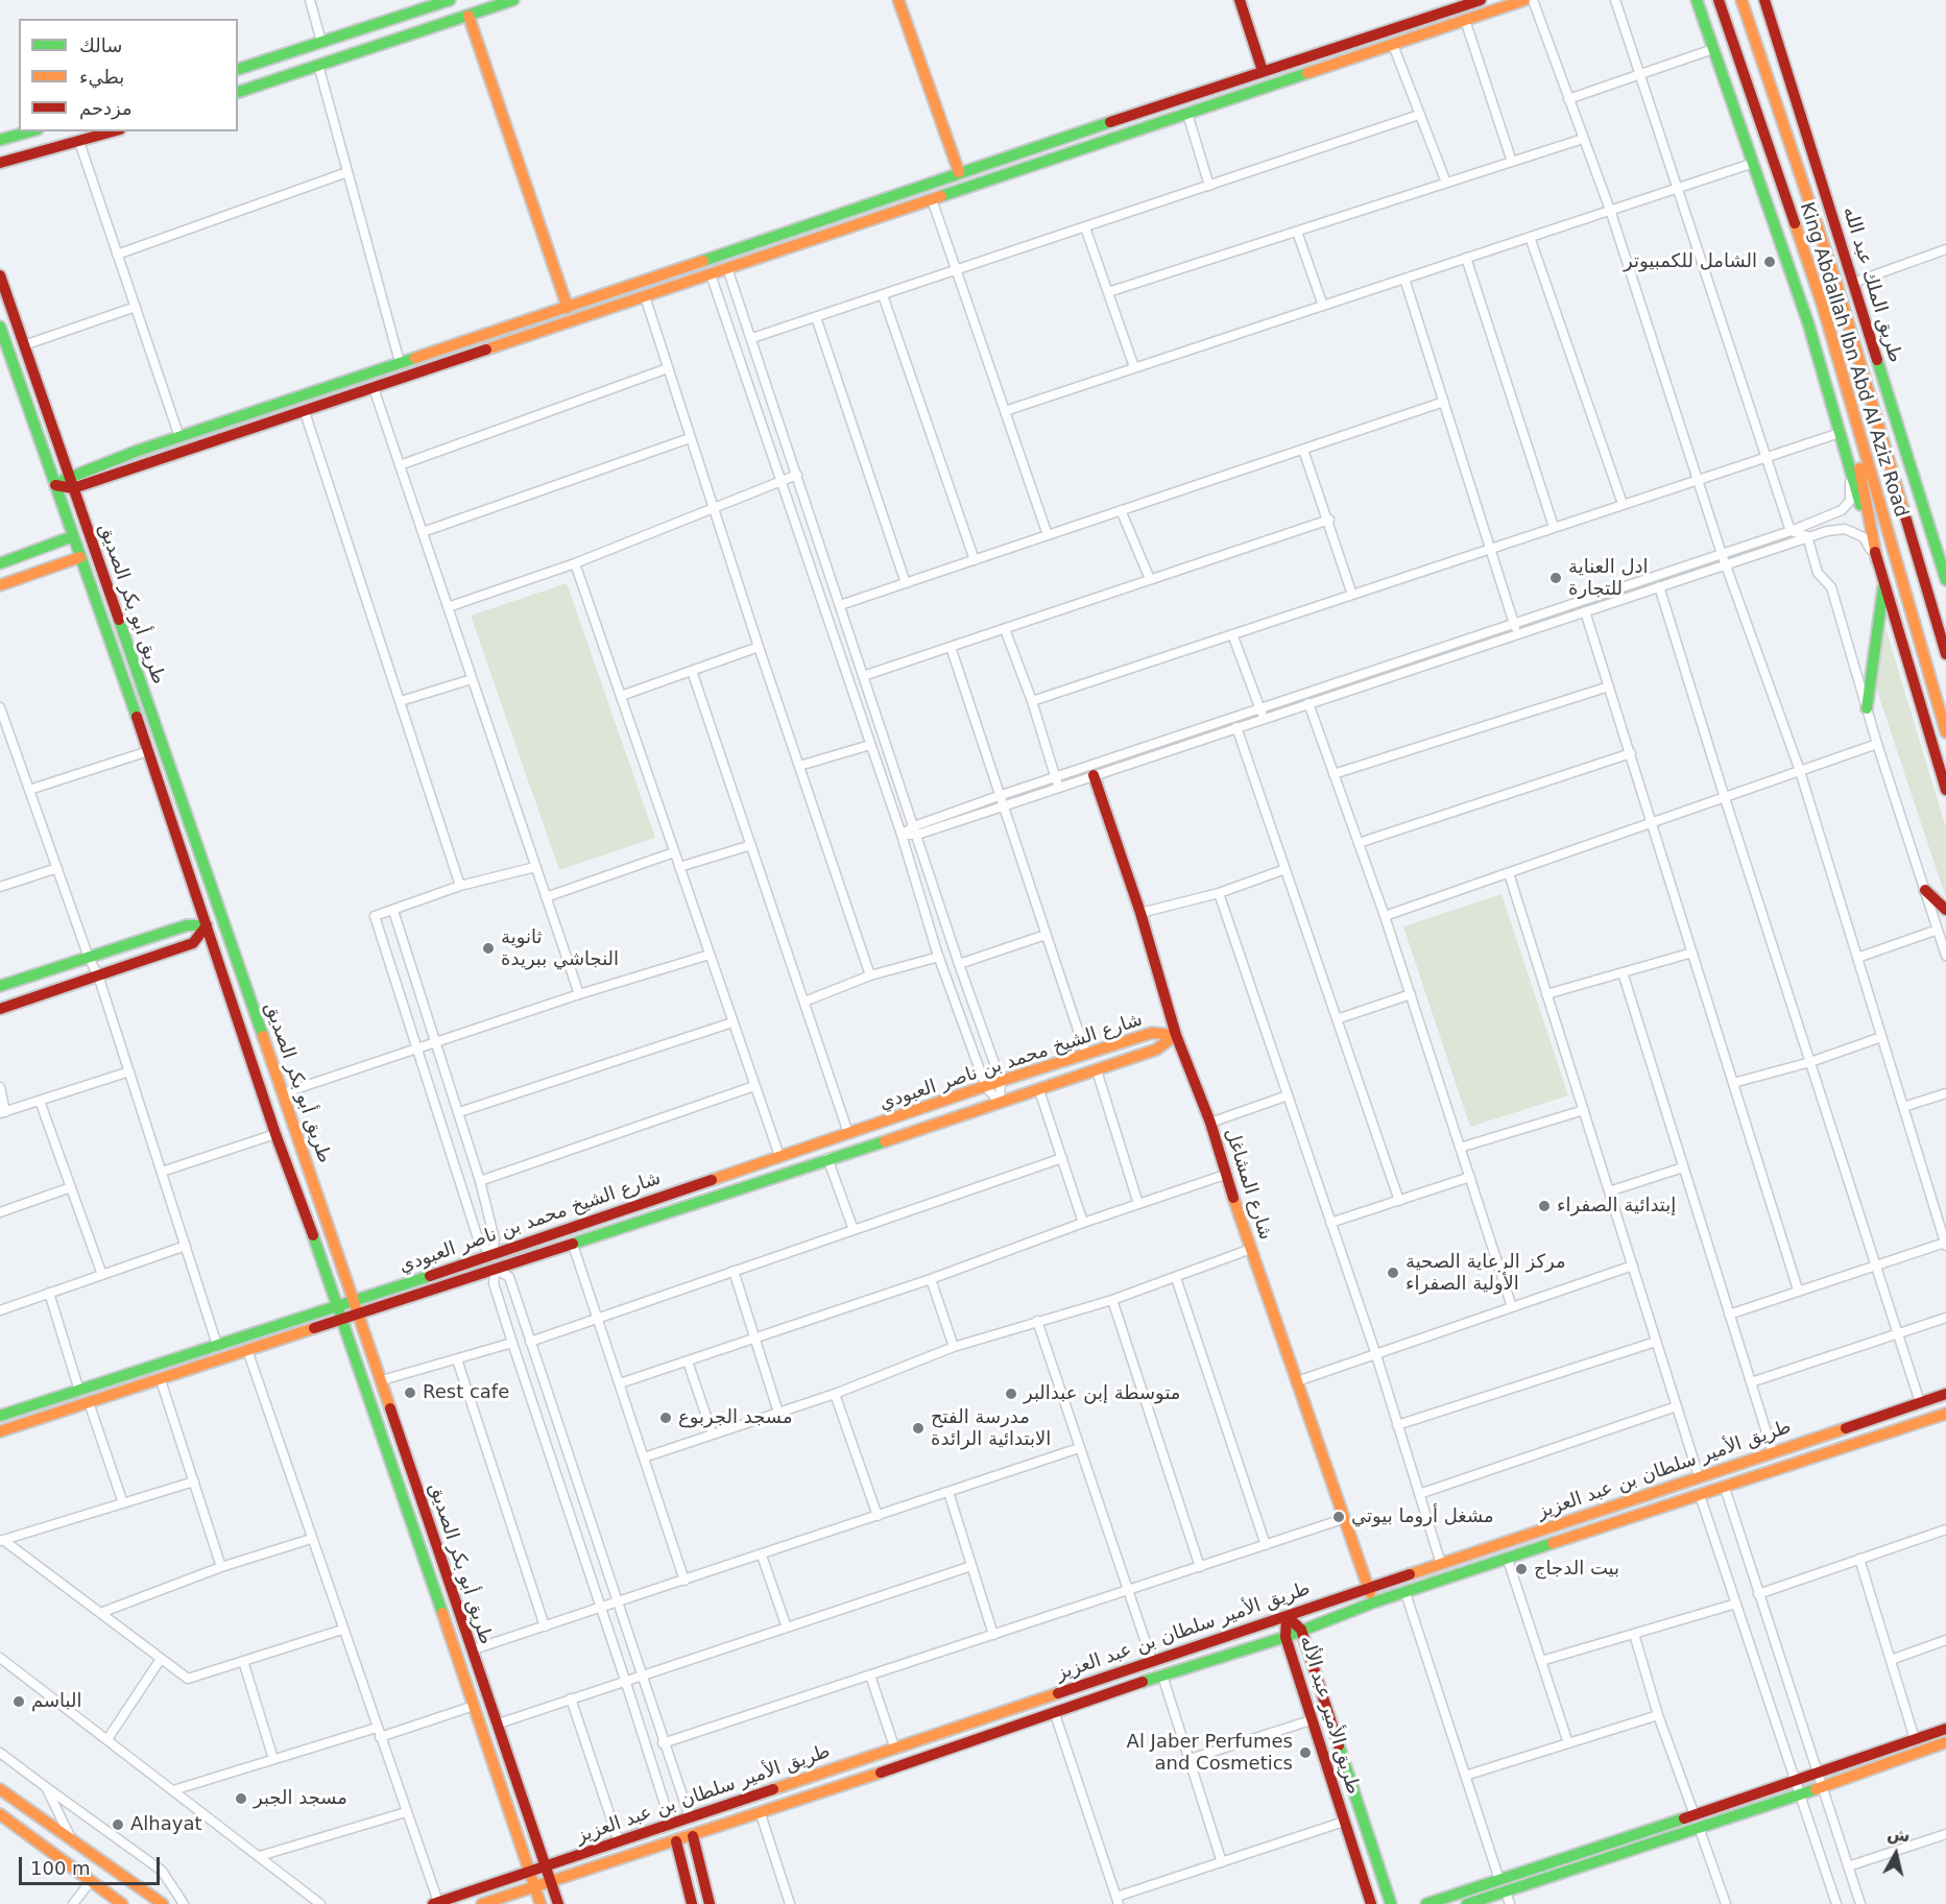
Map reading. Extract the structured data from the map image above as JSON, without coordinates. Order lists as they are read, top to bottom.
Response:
{
  "streets": {
    "main road": [
      "طريق الملك عبد الله",
      "King Abdallah Ibn Abd Al Aziz Road",
      "طريق أبو بكر الصديق",
      "شارع الشيخ محمد بن ناصر العبودي",
      "شارع المشاغل",
      "طريق الأمير سلطان بن عبد العزيز",
      "طريق الأمير عبد الأله"
    ]
  },
  "crossings": [
    ["طريق أبو بكر الصديق", "شارع الشيخ محمد بن ناصر العبودي"],
    ["طريق أبو بكر الصديق", "طريق الأمير سلطان بن عبد العزيز"],
    ["شارع الشيخ محمد بن ناصر العبودي", "شارع المشاغل"],
    ["شارع المشاغل", "طريق الأمير سلطان بن عبد العزيز"],
    ["طريق الأمير سلطان بن عبد العزيز", "طريق الأمير عبد الأله"]
  ],
  "places": [
    "الشامل للكمبيوتر",
    "ادل العناية للتجارة",
    "ثانوية النجاشي ببريدة",
    "إبتدائية الصفراء",
    "مركز الرعاية الصحية الأولية الصفراء",
    "Rest cafe",
    "متوسطة إبن عبدالبر",
    "مسجد الجربوع",
    "مدرسة الفتح الابتدائية الرائدة",
    "مشغل أروما بيوتي",
    "بيت الدجاج",
    "الباسم",
    "Al Jaber Perfumes and Cosmetics",
    "مسجد الجبر",
    "Alhayat"
  ],
  "legend": ["سالك", "بطيء", "مزدحم"],
  "scale_bar": "100 m",
  "north": "top"
}
